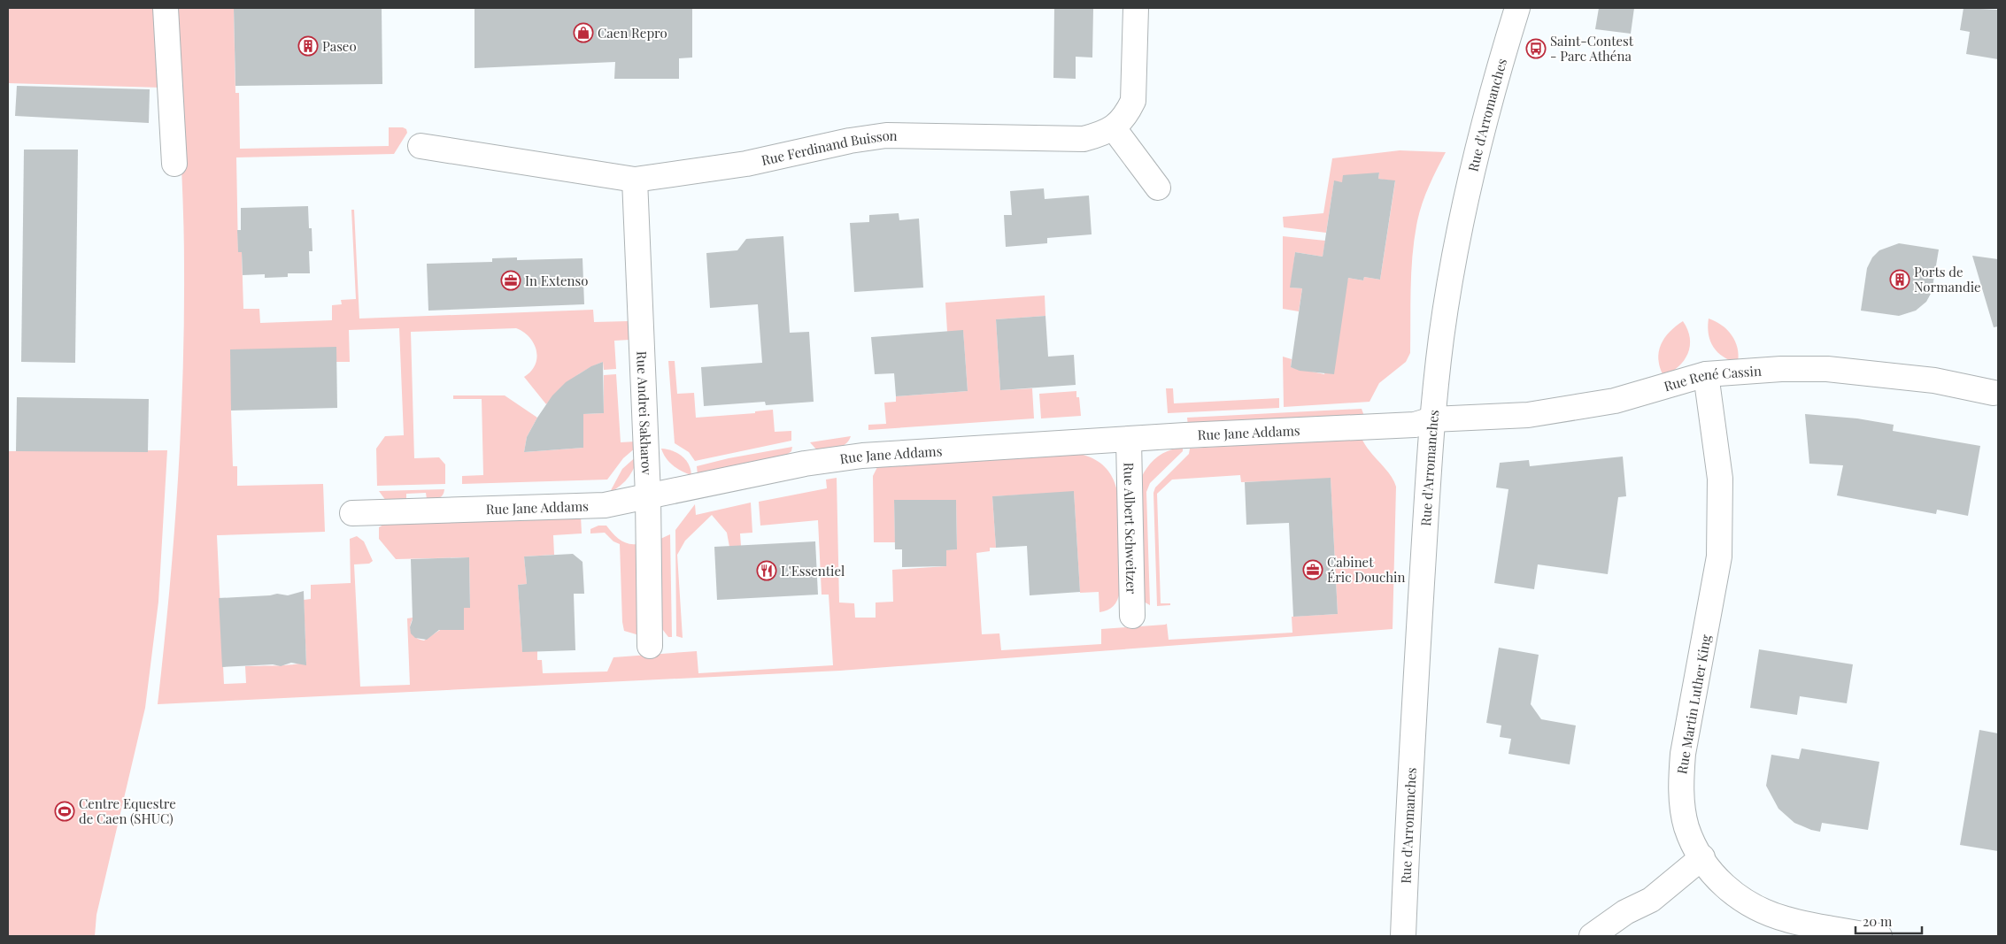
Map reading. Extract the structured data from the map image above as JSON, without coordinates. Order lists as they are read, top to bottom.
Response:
{
  "streets": {
    "street": [
      "Rue d'Arromanches",
      "Rue Ferdinand Buisson",
      "Rue René Cassin",
      "Rue Andrei Sakharov",
      "Rue Jane Addams",
      "Rue Albert Schweitzer",
      "Rue Martin Luther King"
    ]
  },
  "crossings": [
    ["Rue d'Arromanches", "Rue René Cassin"],
    ["Rue d'Arromanches", "Rue Jane Addams"],
    ["Rue Ferdinand Buisson", "Rue Andrei Sakharov"],
    ["Rue René Cassin", "Rue Jane Addams"],
    ["Rue René Cassin", "Rue Martin Luther King"],
    ["Rue Andrei Sakharov", "Rue Jane Addams"],
    ["Rue Jane Addams", "Rue Albert Schweitzer"]
  ],
  "places": {
    "shop": ["Caen Repro"],
    "building": ["Paseo", "Ports de Normandie"],
    "bus stop": ["Saint-Contest - Parc Athéna"],
    "office": ["In Extenso", "Cabinet Éric Douchin"],
    "restaurant": ["L'Essentiel"],
    "sports": ["Centre Equestre de Caen (SHUC)"]
  },
  "scale_bar": "20 m"
}
